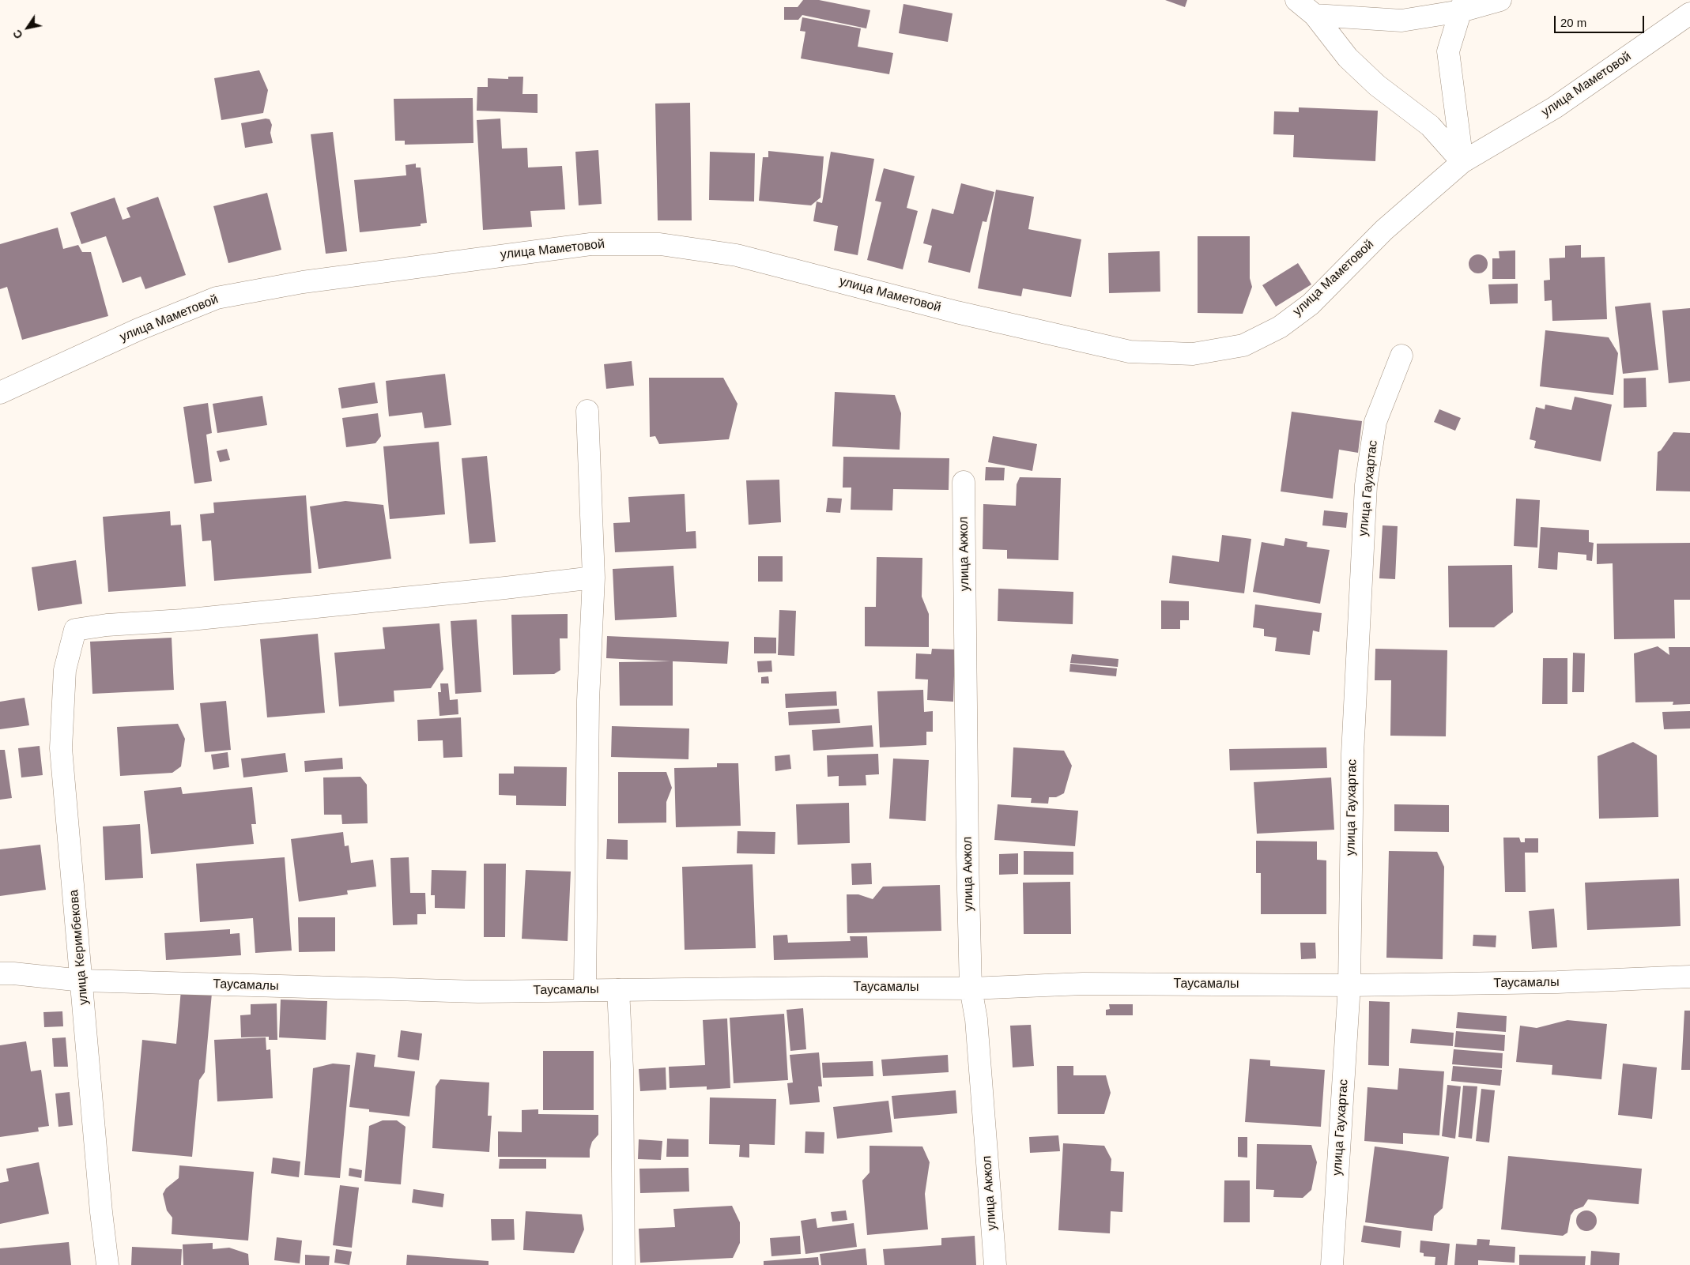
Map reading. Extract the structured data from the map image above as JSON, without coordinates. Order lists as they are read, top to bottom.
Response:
{
  "streets": {
    "street": [
      "улица Маметовой",
      "улица Гаухартас",
      "улица Акжол",
      "улица Керимбекова",
      "Таусамалы"
    ]
  },
  "crossings": [
    ["улица Гаухартас", "Таусамалы"],
    ["улица Акжол", "Таусамалы"],
    ["улица Керимбекова", "Таусамалы"]
  ],
  "scale_bar": "20 m",
  "north": "bottom left"
}
